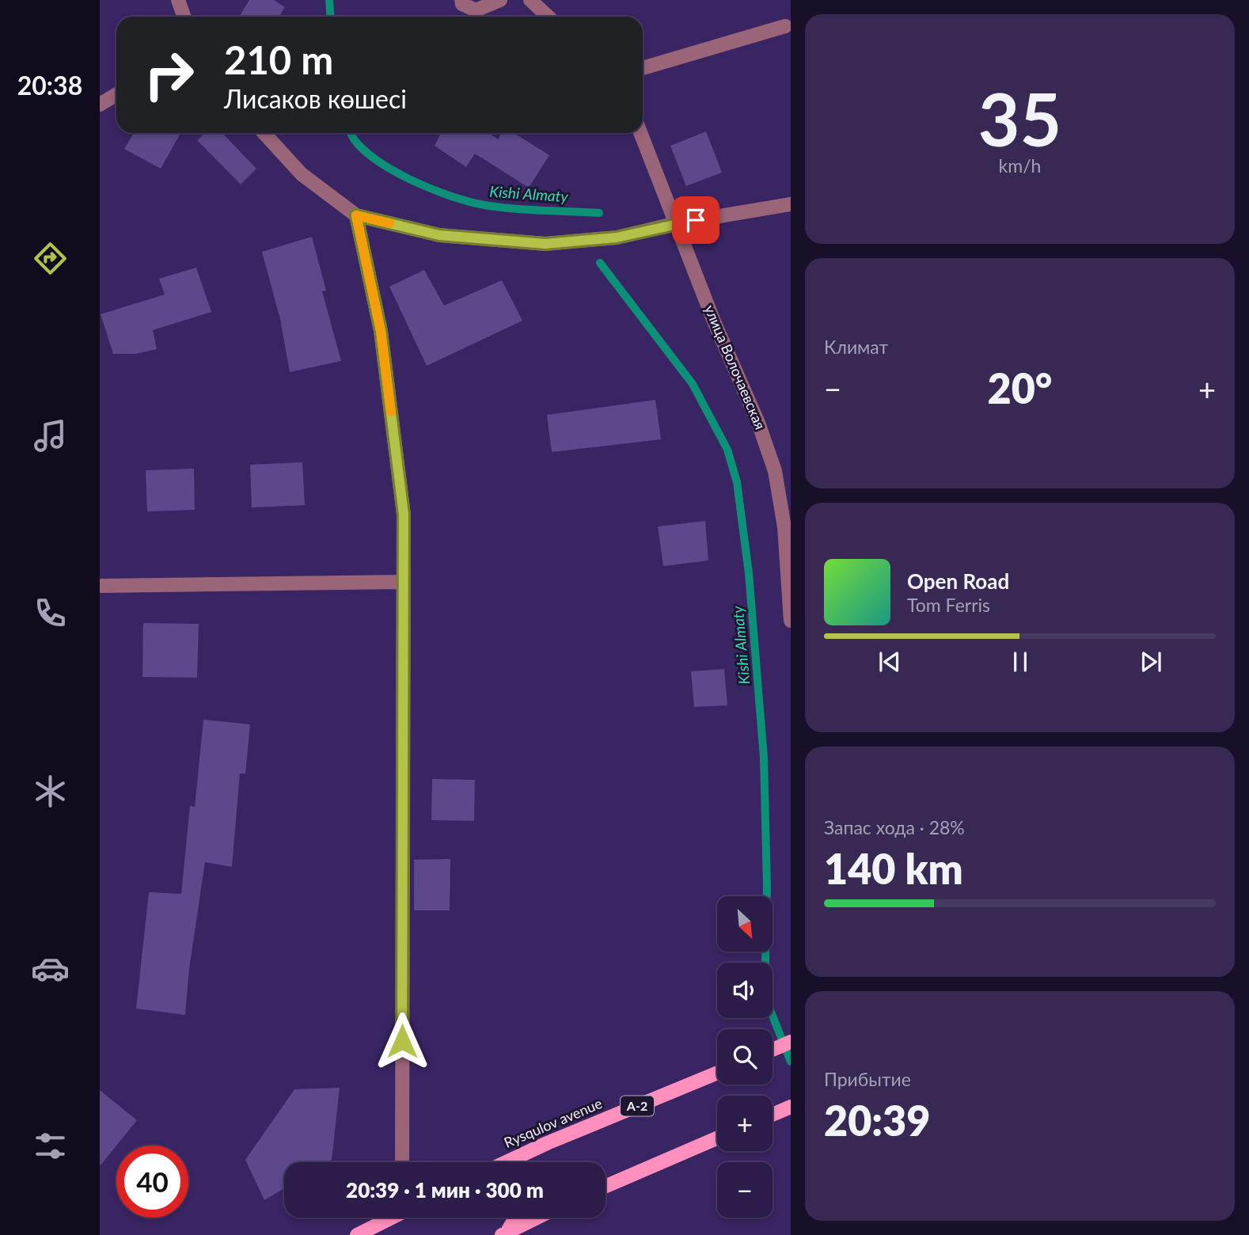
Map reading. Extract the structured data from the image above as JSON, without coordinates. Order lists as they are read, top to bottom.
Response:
{
  "streets": {
    "main road": ["A-2", "Rysqulov avenue"],
    "street": ["улица Волочаевская"]
  },
  "water": ["Kіshі Almaty"],
  "north": "bottom right",
  "page": {
    "tabs": "20:38",
    "tile": [
      ["35", "km/h"],
      "Климат",
      ["Запас хода · 28%", "140 km"],
      ["Прибытие", "20:39"]
    ],
    "turn": ["210 m", "Лисаков көшесі"],
    "heat": ["−", "20°", "+"],
    "song": ["Open Road", "Tom Ferris"],
    "map_buttons": ["+", "−"],
    "limit": "40",
    "trip": "20:39 · 1 мин · 300 m"
  }
}
